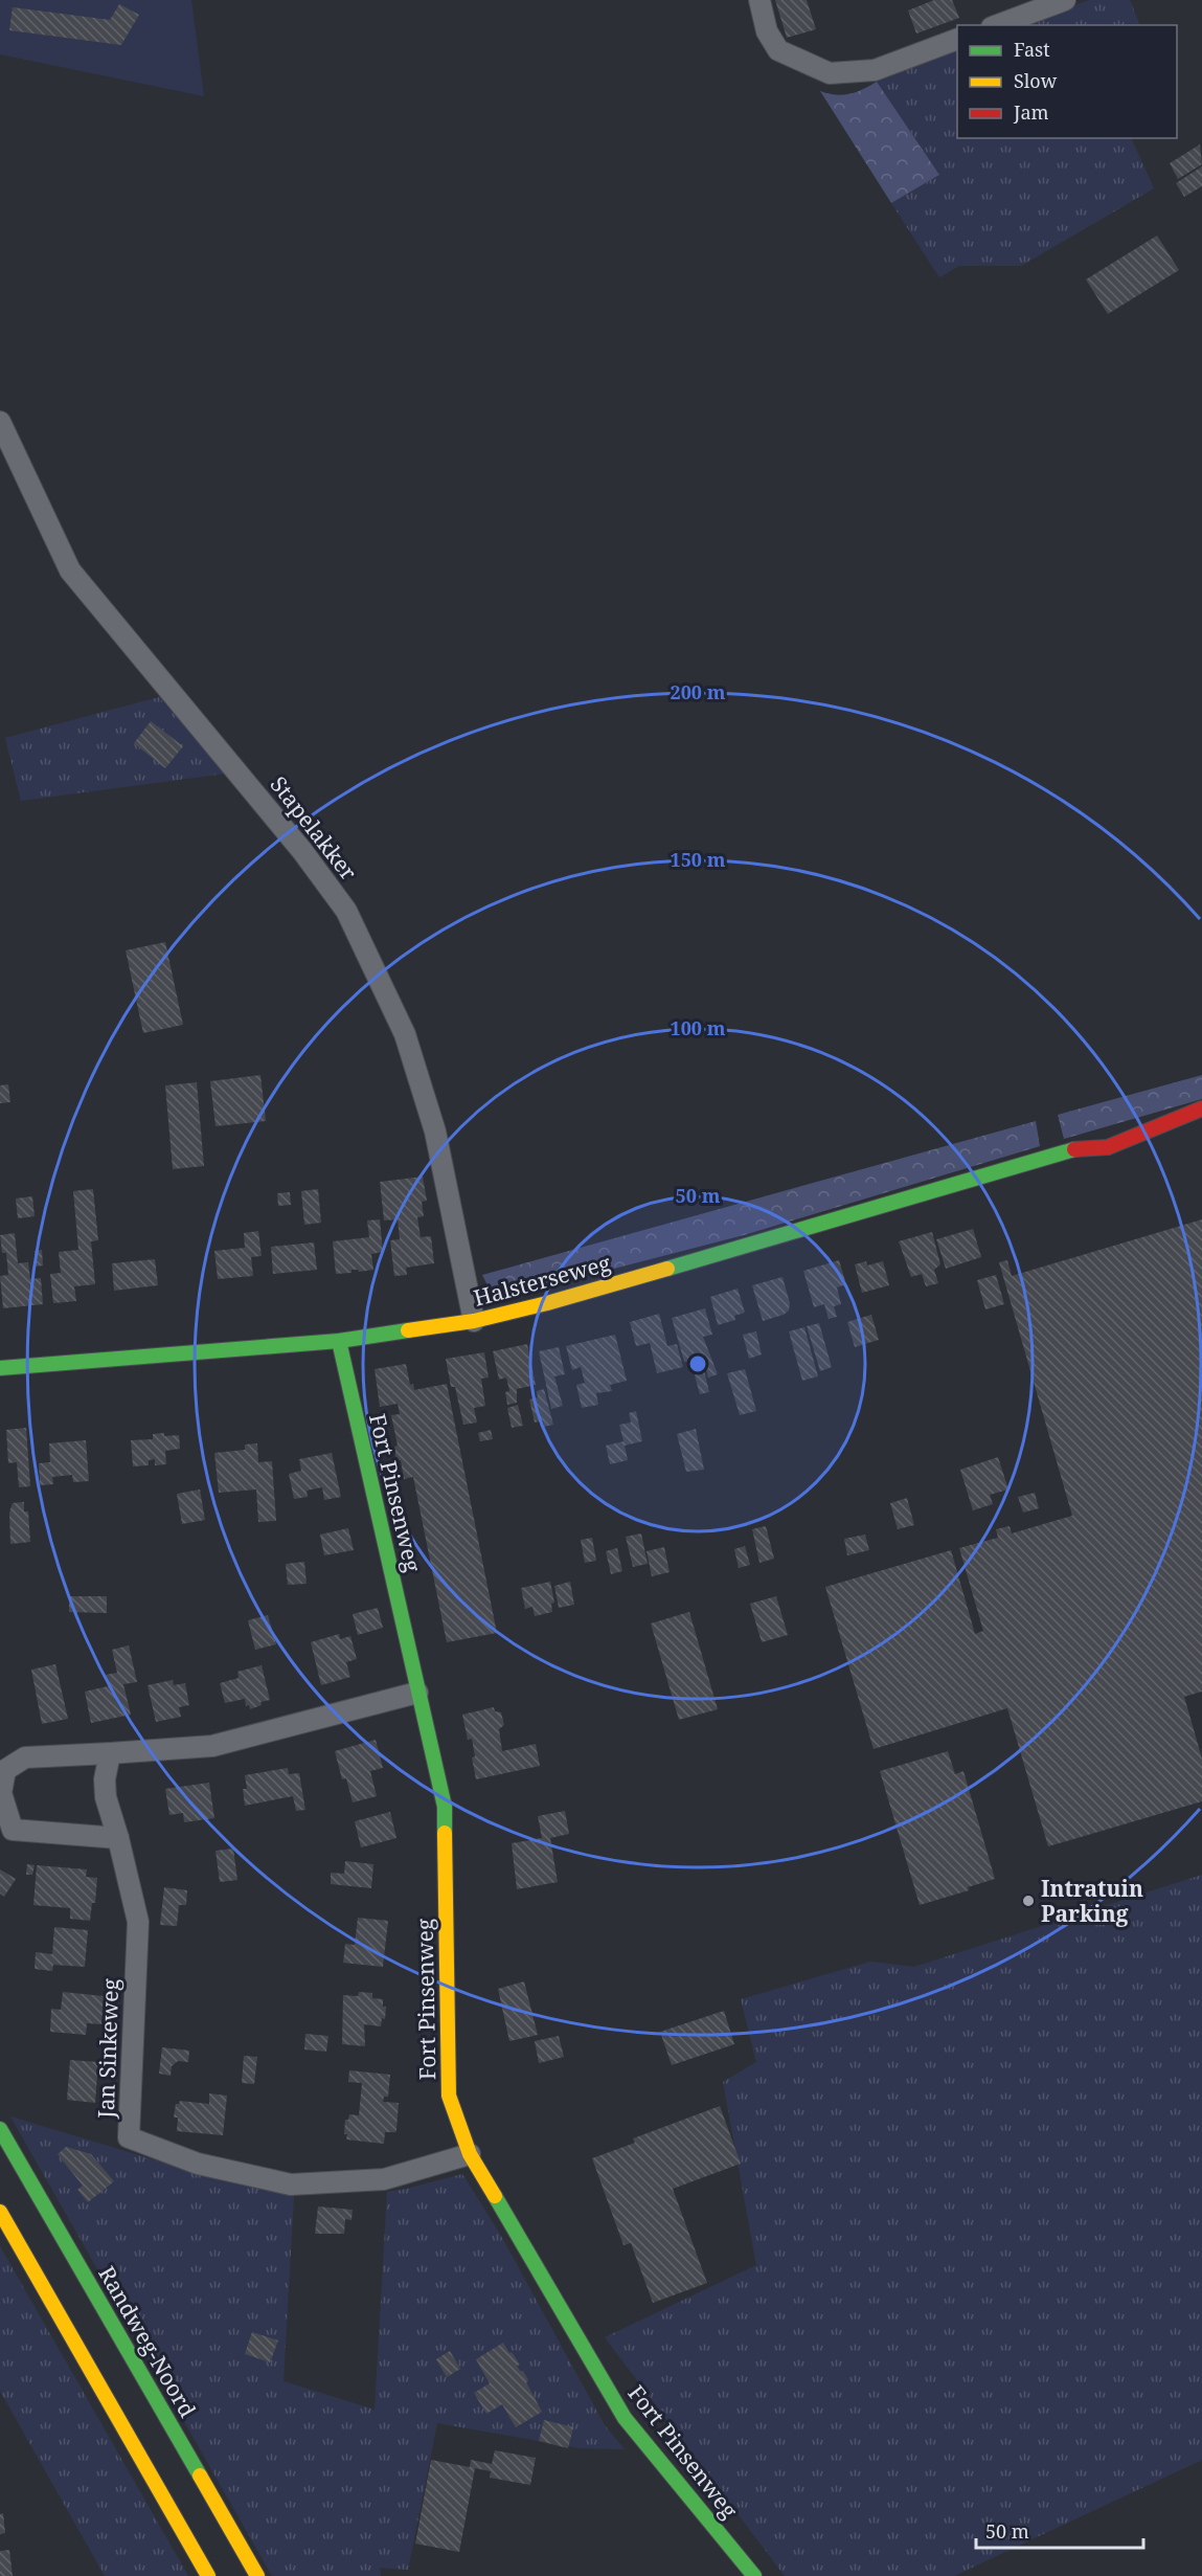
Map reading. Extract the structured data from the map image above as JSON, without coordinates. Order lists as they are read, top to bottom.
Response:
{
  "streets": {
    "main road": ["Halsterseweg", "Fort Pinsenweg", "Randweg-Noord"],
    "street": ["Stapelakker", "Jan Sinkeweg"]
  },
  "crossings": [
    ["Stapelakker", "Halsterseweg"],
    ["Halsterseweg", "Fort Pinsenweg"],
    ["Fort Pinsenweg", "Jan Sinkeweg"]
  ],
  "places": ["Intratuin Parking"],
  "legend": ["Fast", "Slow", "Jam"],
  "scale_bar": "50 m",
  "rings": [
    "200 m",
    "150 m",
    "100 m",
    "50 m"
  ]
}
